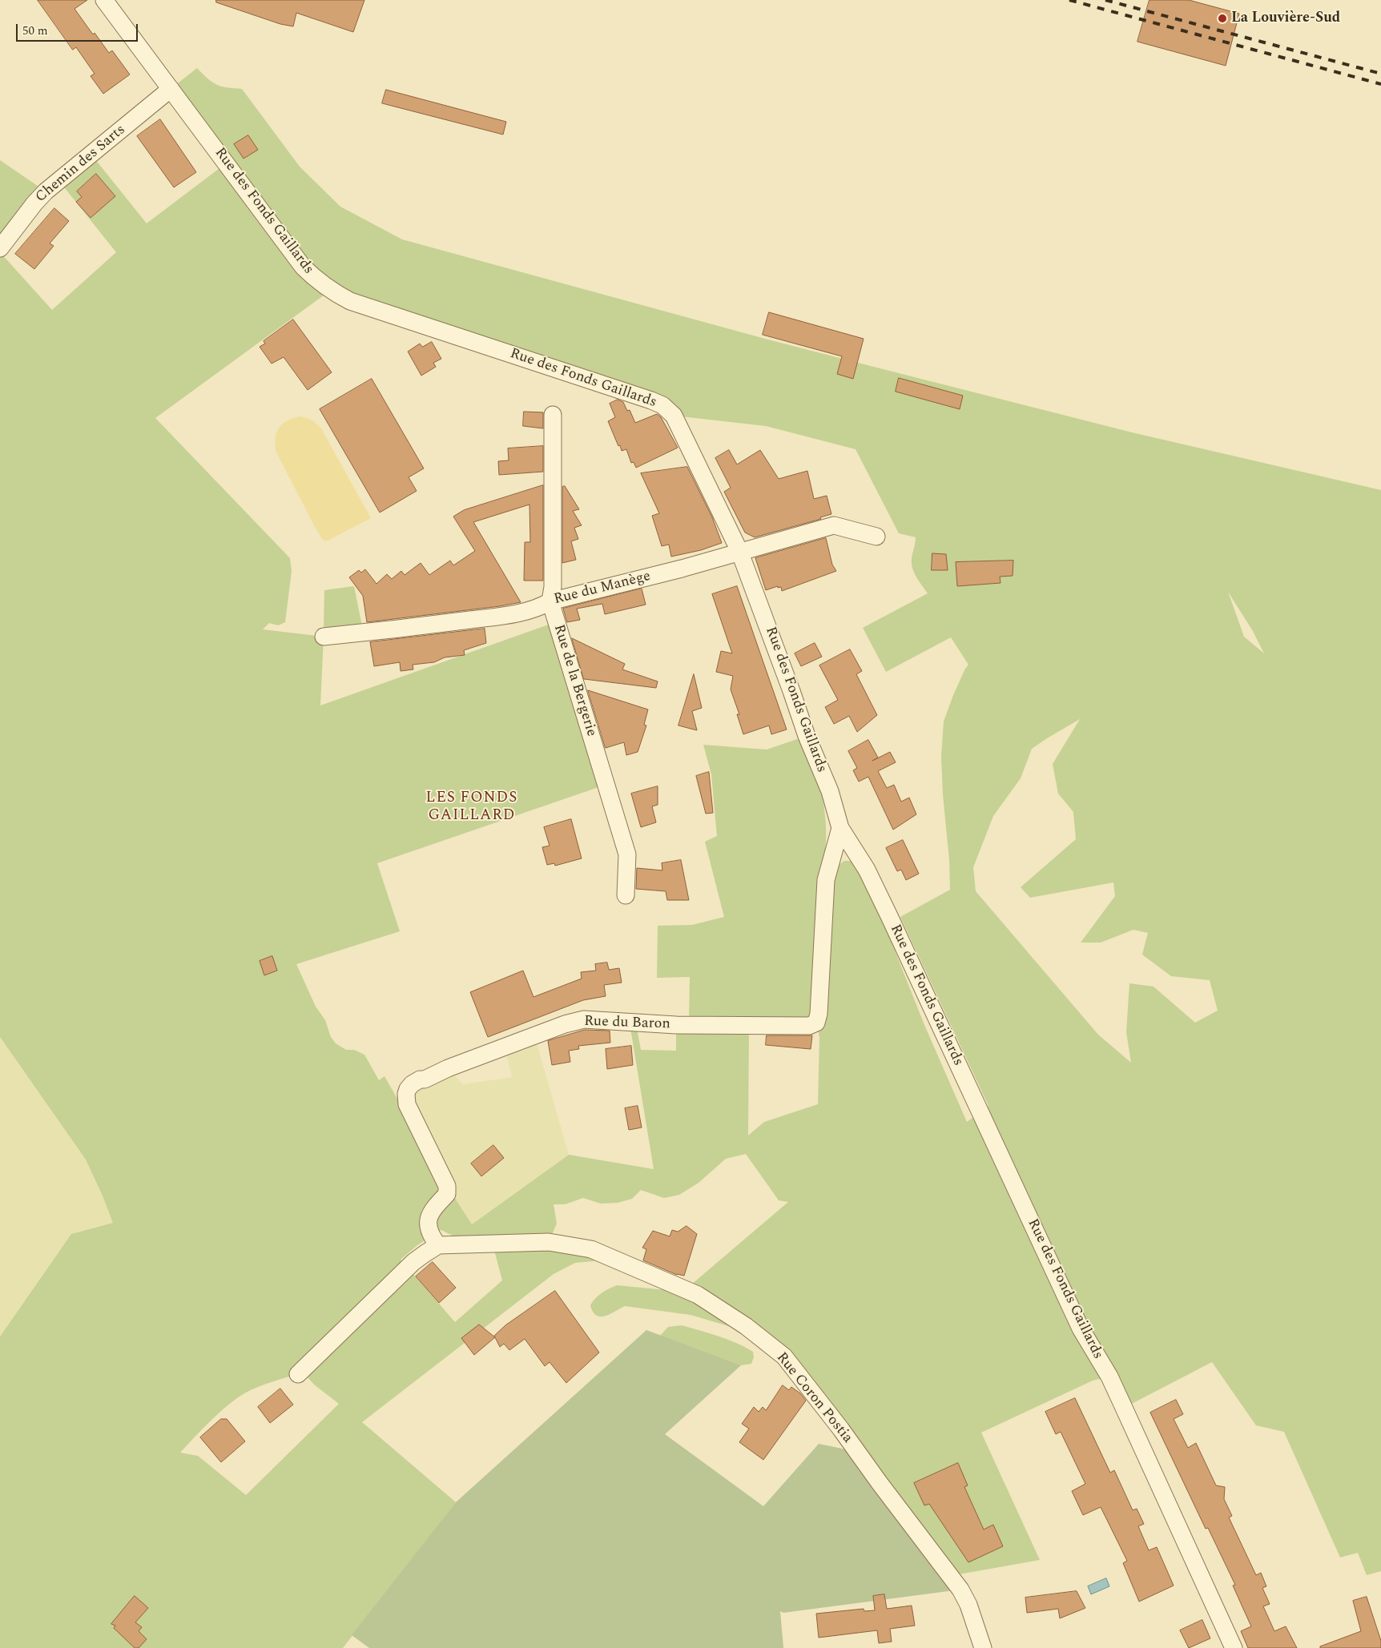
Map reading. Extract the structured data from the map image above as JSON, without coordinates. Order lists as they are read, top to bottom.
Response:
{
  "streets": {
    "street": [
      "Chemin des Sarts",
      "Rue des Fonds Gaillards",
      "Rue du Manège",
      "Rue de la Bergerie",
      "Rue du Baron",
      "Rue Coron Postia"
    ]
  },
  "crossings": [
    ["Chemin des Sarts", "Rue des Fonds Gaillards"],
    ["Rue des Fonds Gaillards", "Rue du Manège"],
    ["Rue des Fonds Gaillards", "Rue du Baron"],
    ["Rue du Manège", "Rue de la Bergerie"],
    ["Rue du Baron", "Rue Coron Postia"]
  ],
  "districts": ["LES FONDS GAILLARD"],
  "places": ["La Louvière-Sud"],
  "scale_bar": "50 m"
}
